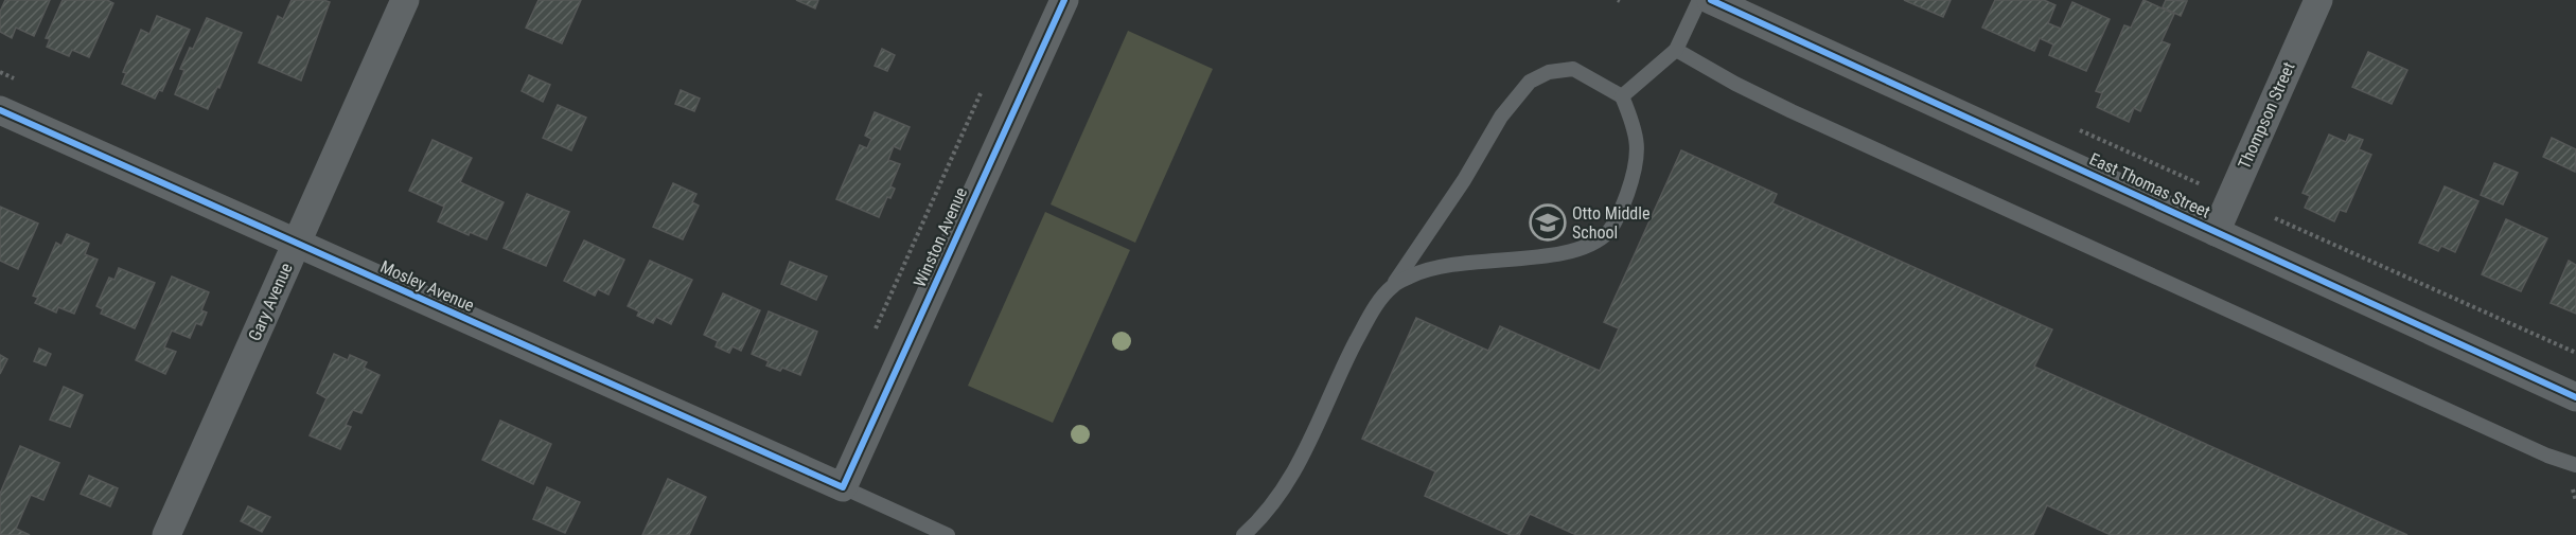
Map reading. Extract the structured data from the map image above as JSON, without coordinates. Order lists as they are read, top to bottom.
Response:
{
  "streets": {
    "street": [
      "Thompson Street",
      "East Thomas Street",
      "Winston Avenue",
      "Mosley Avenue",
      "Gary Avenue"
    ]
  },
  "crossings": [
    ["Thompson Street", "East Thomas Street"],
    ["Winston Avenue", "Mosley Avenue"],
    ["Mosley Avenue", "Gary Avenue"]
  ],
  "places": {
    "school or university": ["Otto Middle School"]
  }
}
